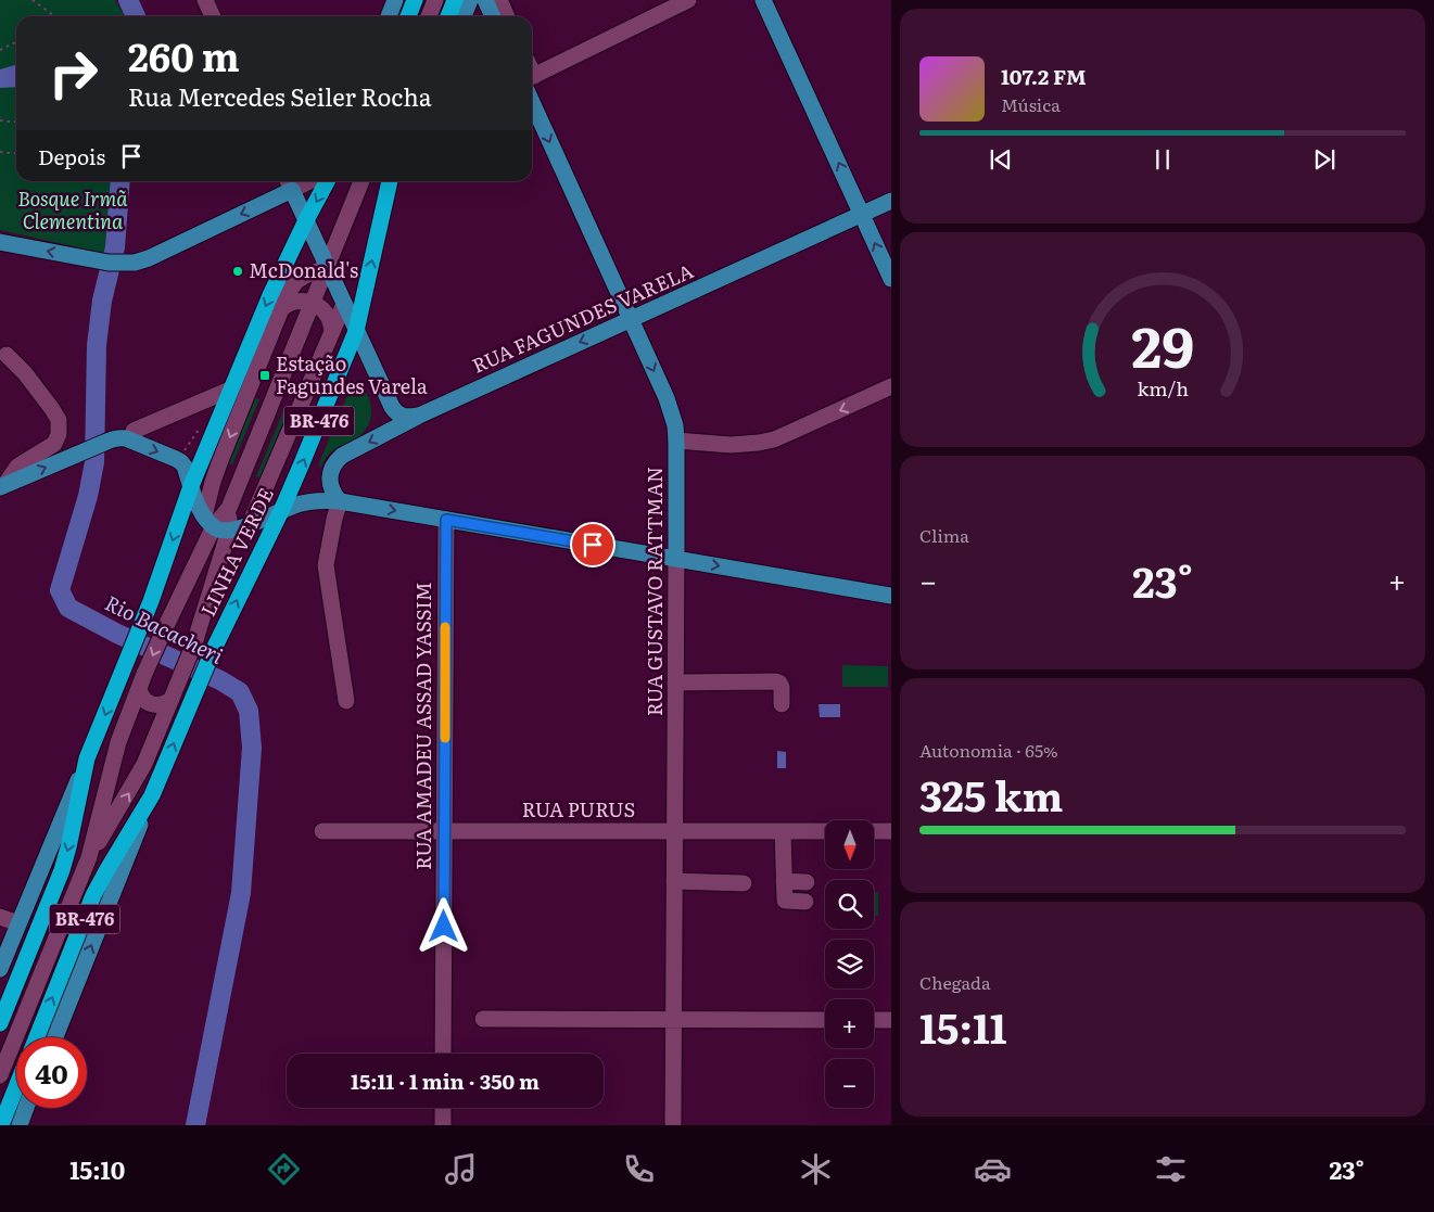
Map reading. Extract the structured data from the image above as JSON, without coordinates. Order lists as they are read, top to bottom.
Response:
{
  "streets": {
    "highway": ["BR-476", "LINHA VERDE"],
    "main road": ["RUA FAGUNDES VARELA", "RUA GUSTAVO RATTMAN"],
    "street": ["RUA AMADEU ASSAD YASSIM", "RUA PURUS"]
  },
  "crossings": [
    ["RUA FAGUNDES VARELA", "RUA GUSTAVO RATTMAN"],
    ["RUA GUSTAVO RATTMAN", "RUA PURUS"],
    ["RUA AMADEU ASSAD YASSIM", "RUA PURUS"]
  ],
  "one_way": ["RUA FAGUNDES VARELA", "RUA GUSTAVO RATTMAN"],
  "water": ["Rio Bacacheri"],
  "parks": ["Bosque Irmã Clementina"],
  "places": {
    "other": ["McDonald's"],
    "transit": ["Estação Fagundes Varela"]
  },
  "north": "bottom",
  "page": {
    "turn": ["260 m", "Rua Mercedes Seiler Rocha"],
    "song": ["107.2 FM", "Música"],
    "then": "Depois",
    "tile": [
      "Clima",
      ["Autonomia · 65%", "325 km"],
      ["Chegada", "15:11"]
    ],
    "heat": ["−", "23°", "+"],
    "map_buttons": ["+", "−"],
    "limit": "40",
    "trip": "15:11 · 1 min · 350 m",
    "tabs": ["15:10", "23°"],
    "gauge": ["29", "km/h"]
  }
}
